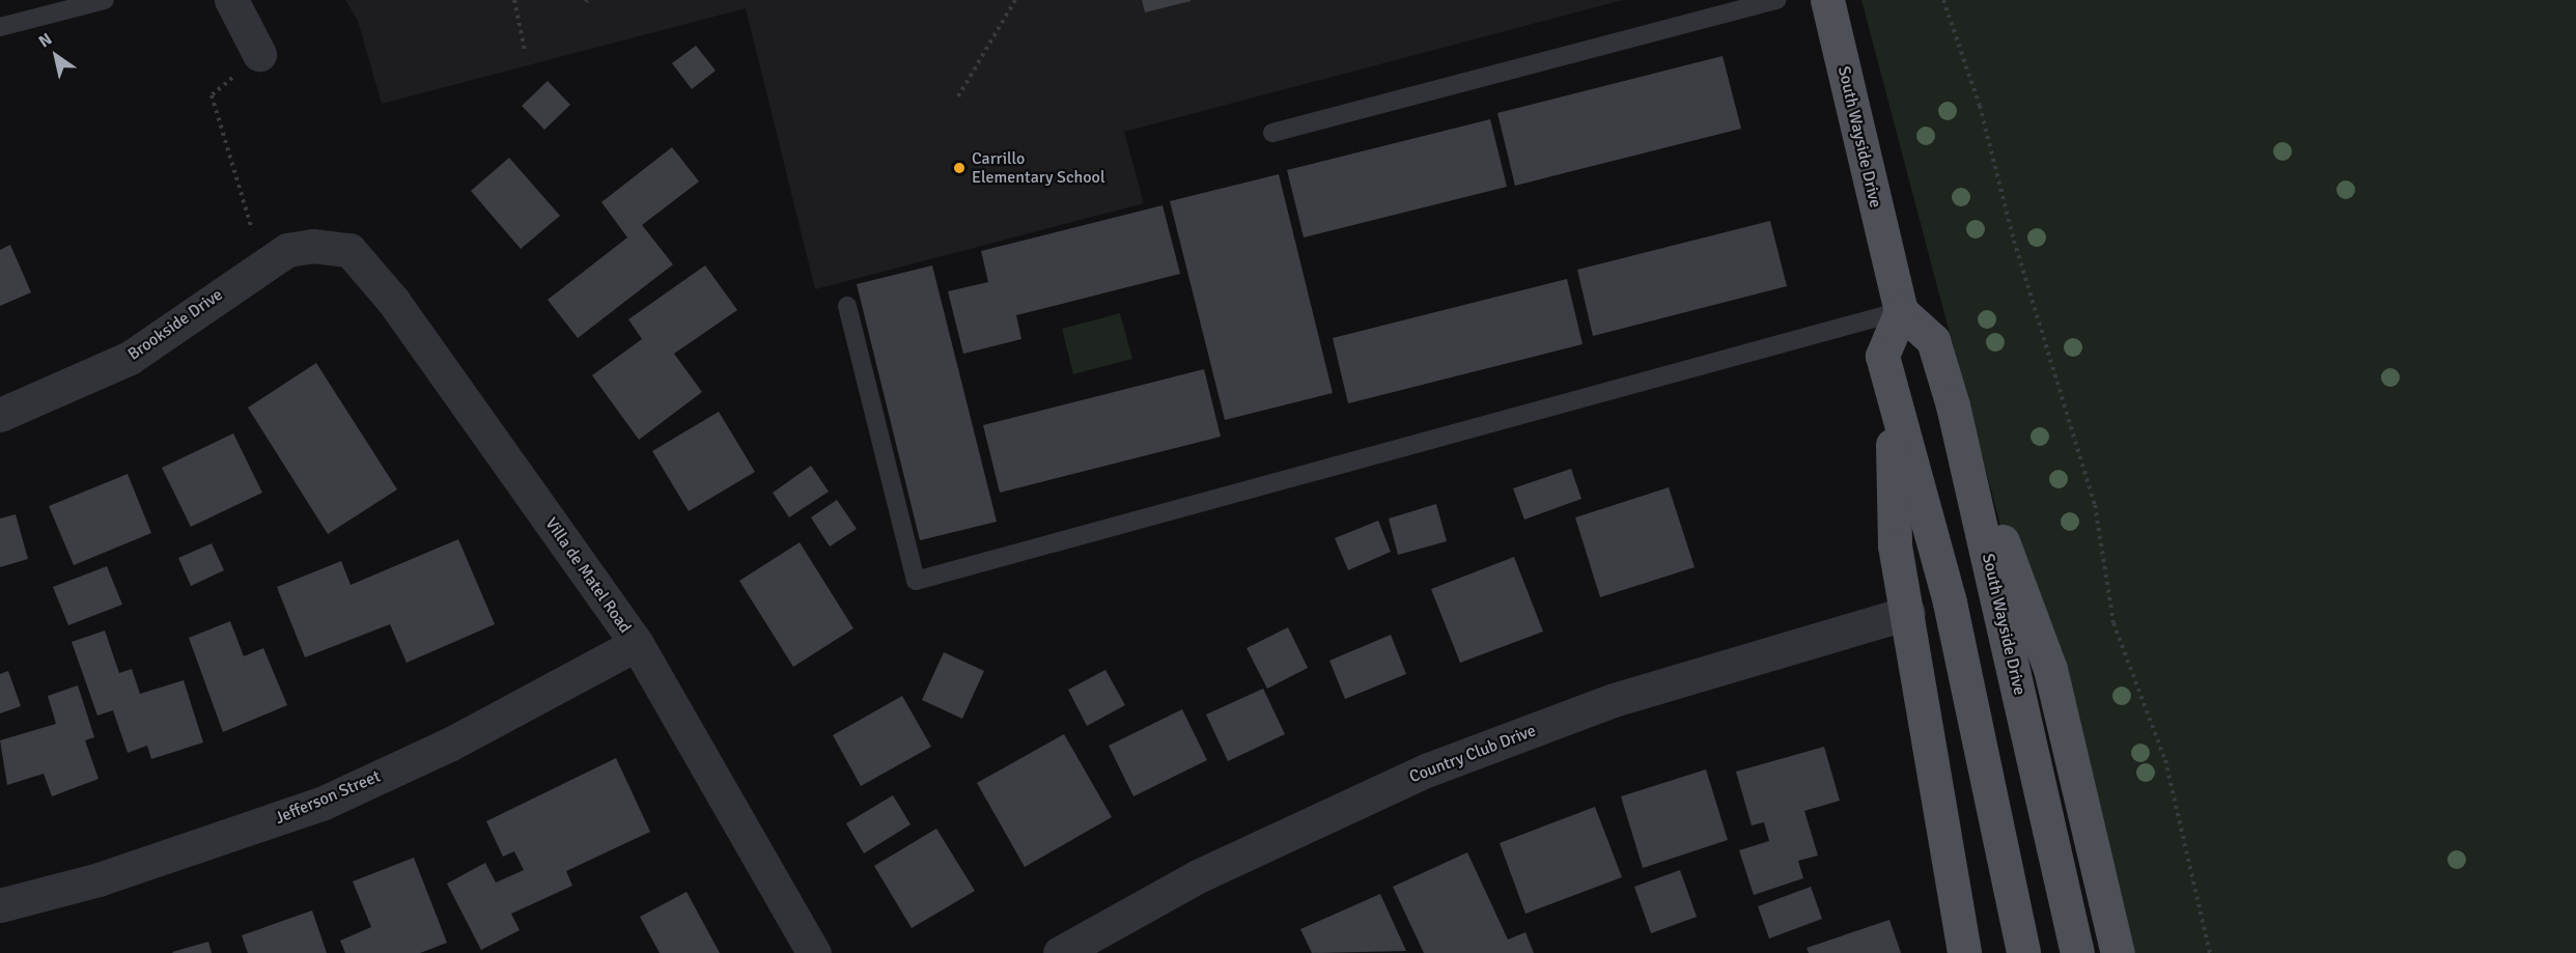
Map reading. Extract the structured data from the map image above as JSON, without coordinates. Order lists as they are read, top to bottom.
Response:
{
  "streets": {
    "main road": ["South Wayside Drive"],
    "street": [
      "Brookside Drive",
      "Villa de Matel Road",
      "Country Club Drive",
      "Jefferson Street"
    ]
  },
  "crossings": [
    ["Brookside Drive", "Villa de Matel Road"],
    ["Villa de Matel Road", "Jefferson Street"]
  ],
  "places": ["Carrillo Elementary School"],
  "north": "top left"
}
